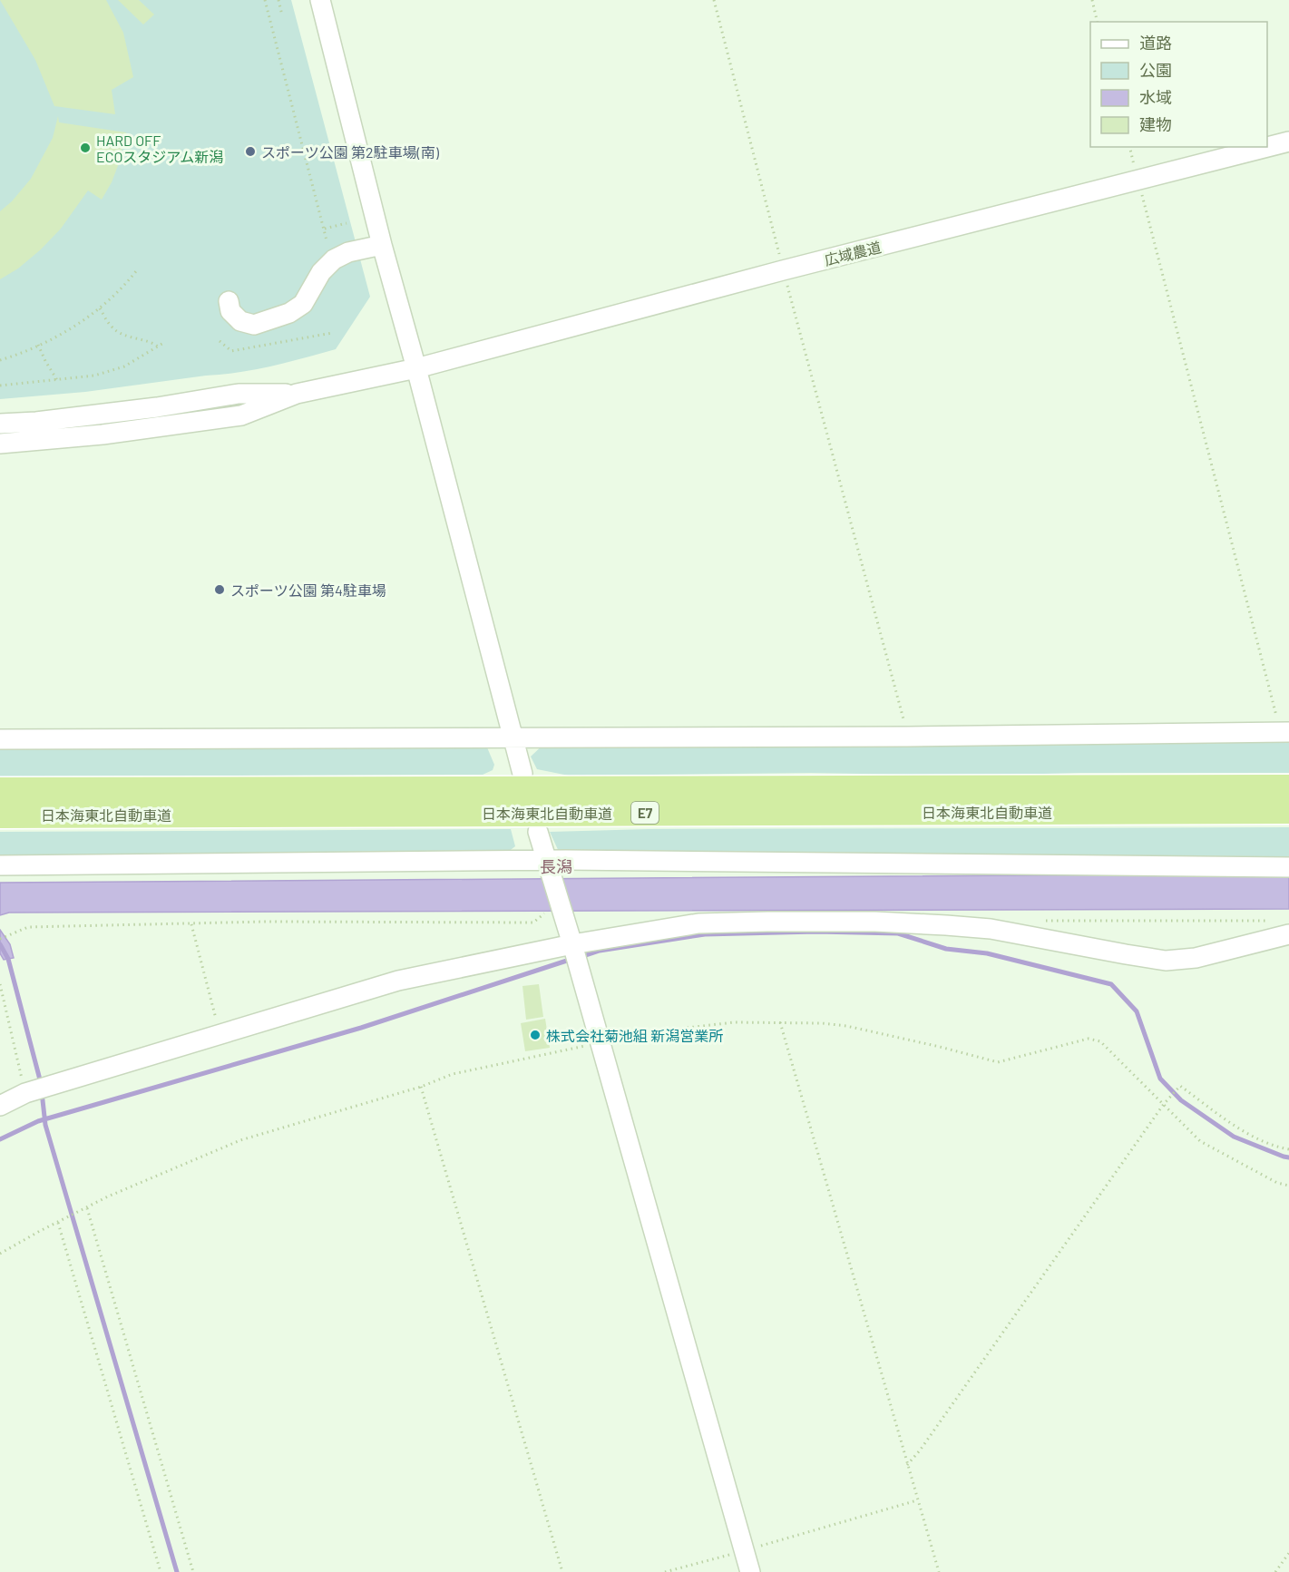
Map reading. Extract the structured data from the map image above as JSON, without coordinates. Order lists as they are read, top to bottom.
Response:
{
  "streets": {
    "highway": ["日本海東北自動車道", "E7"],
    "street": ["広域農道"]
  },
  "districts": ["長潟"],
  "places": [
    "HARD OFF ECOスタジアム新潟",
    "スポーツ公園 第2駐車場(南)",
    "スポーツ公園 第4駐車場",
    "株式会社菊池組 新潟営業所"
  ],
  "legend": [
    "道路",
    "公園",
    "水域",
    "建物"
  ]
}
